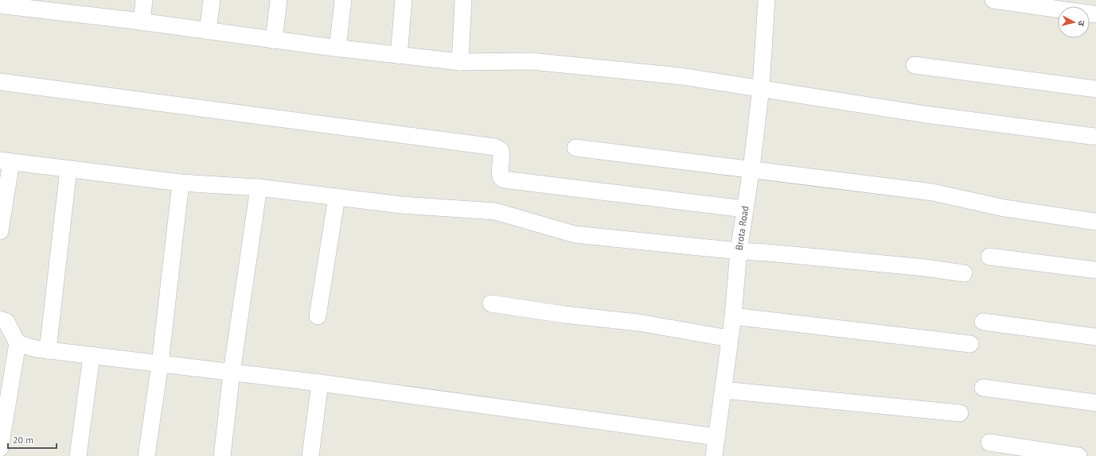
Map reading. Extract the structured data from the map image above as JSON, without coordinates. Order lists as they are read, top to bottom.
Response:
{
  "streets": {
    "street": ["Brota Road"]
  },
  "scale_bar": "20 m",
  "north": "right"
}
